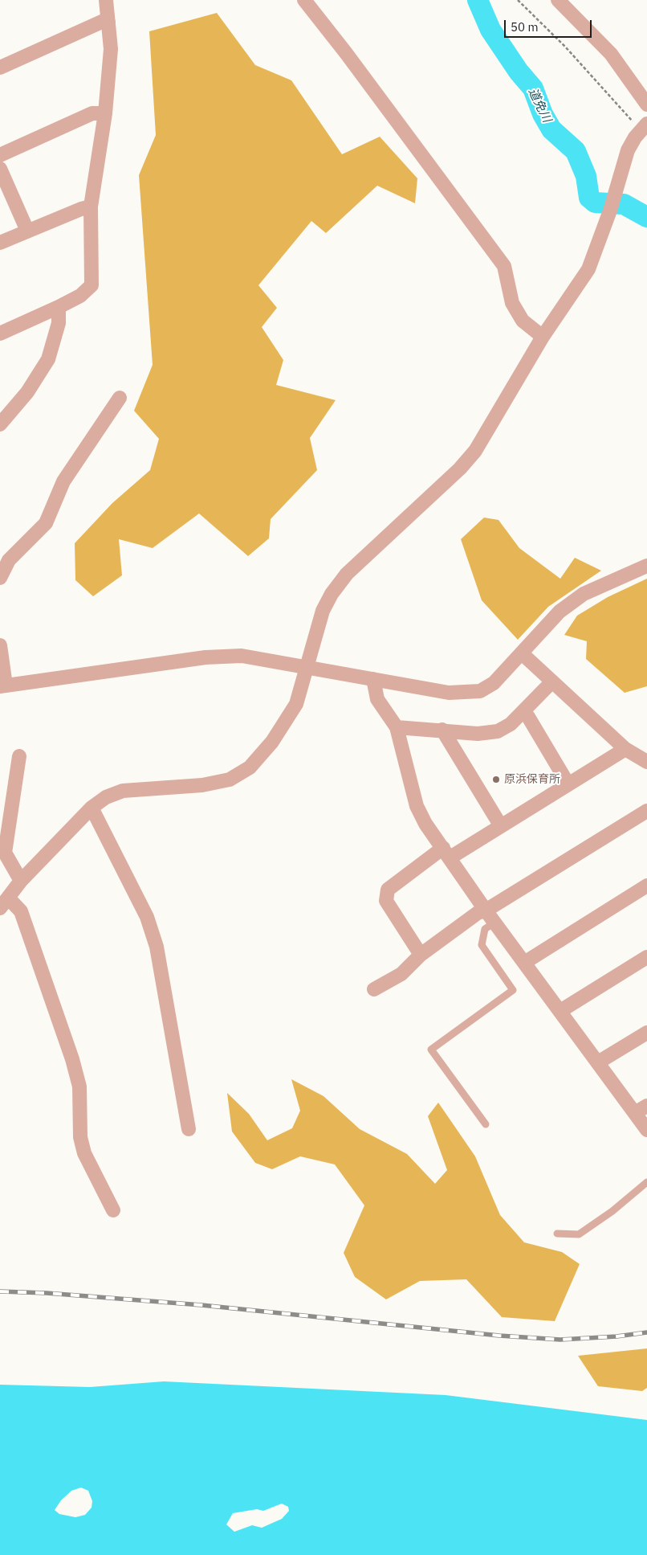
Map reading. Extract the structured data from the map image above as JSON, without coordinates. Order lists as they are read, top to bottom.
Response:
{
  "water": ["道免川"],
  "places": ["原浜保育所"],
  "scale_bar": "50 m"
}
